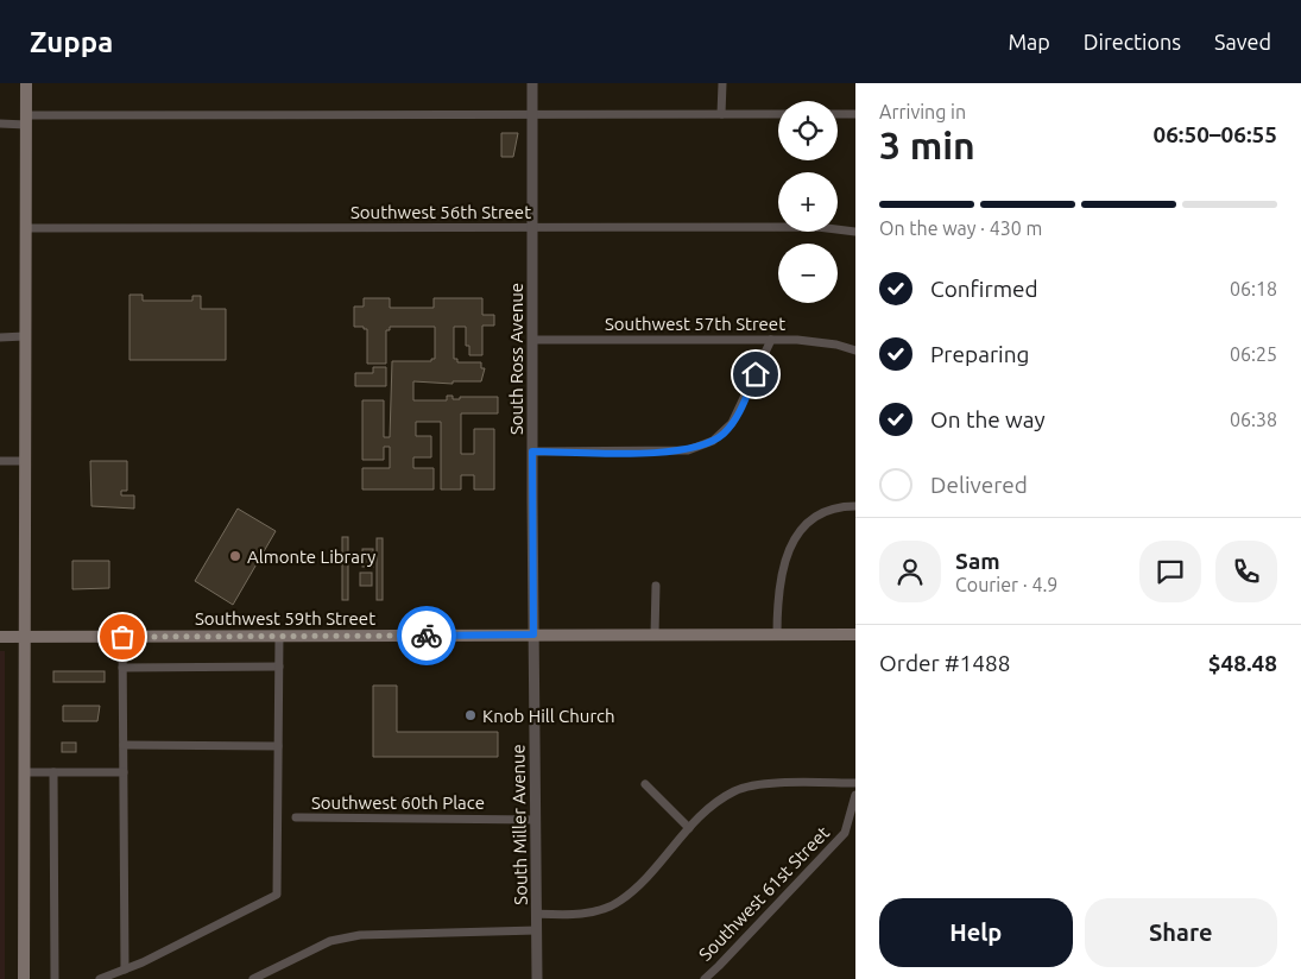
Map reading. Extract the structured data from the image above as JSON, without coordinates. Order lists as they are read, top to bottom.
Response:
{
  "streets": {
    "main road": ["Southwest 59th Street"],
    "street": [
      "Southwest 56th Street",
      "Southwest 57th Street",
      "South Ross Avenue",
      "Southwest 60th Place",
      "South Miller Avenue",
      "Southwest 61st Street"
    ]
  },
  "crossings": [
    ["Southwest 56th Street", "South Ross Avenue"],
    ["Southwest 57th Street", "South Ross Avenue"],
    ["South Ross Avenue", "Southwest 59th Street"],
    ["South Ross Avenue", "South Miller Avenue"],
    ["Southwest 59th Street", "South Miller Avenue"],
    ["Southwest 60th Place", "South Miller Avenue"]
  ],
  "places": ["Almonte Library", "Knob Hill Church"],
  "page": {
    "header": "Zuppa",
    "nav": ["Map", "Directions", "Saved"],
    "heading": ["3 min", "Arriving in", "06:50–06:55"],
    "panel": [
      "Sam",
      "Courier · 4.9",
      "Order #1488",
      "$48.48"
    ],
    "map_buttons": ["+", "−"],
    "bar": "On the way · 430 m",
    "list": [
      ["Confirmed", "06:18"],
      ["Preparing", "06:25"],
      ["On the way", "06:38"],
      "Delivered"
    ],
    "buttons": ["Help", "Share"]
  }
}
